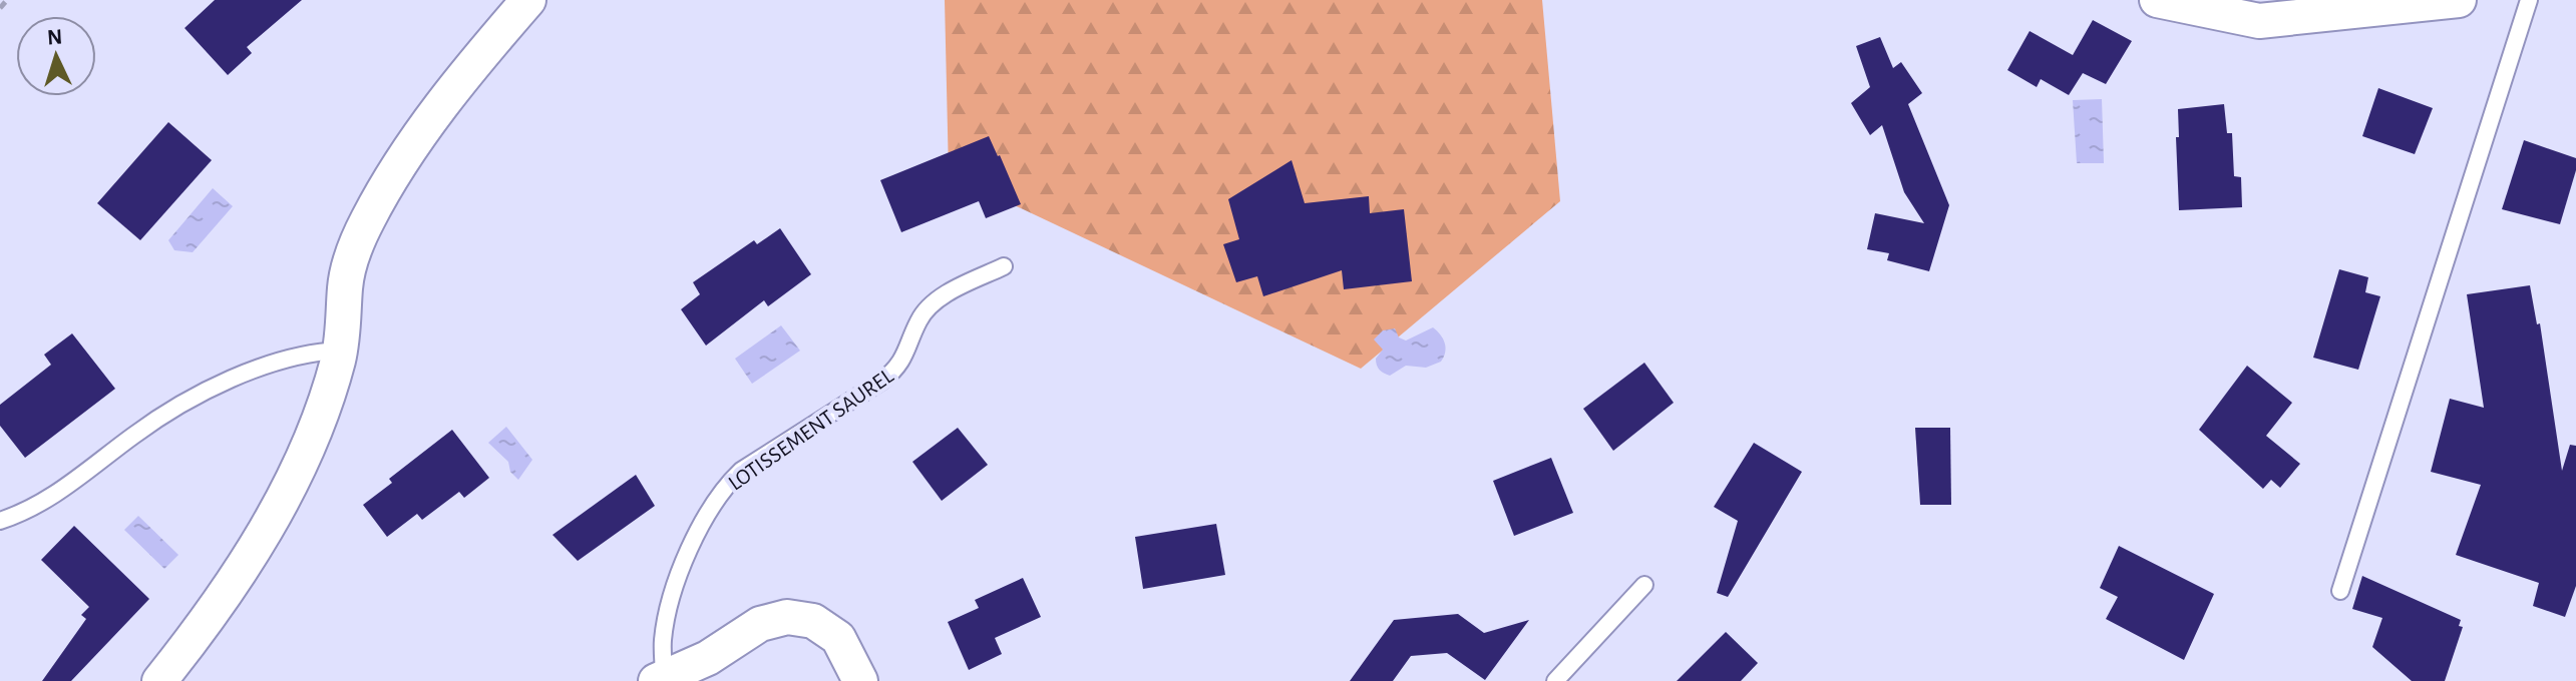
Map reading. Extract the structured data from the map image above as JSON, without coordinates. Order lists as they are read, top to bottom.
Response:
{
  "streets": {
    "lane": ["LOTISSEMENT SAUREL"]
  },
  "north": "top"
}
